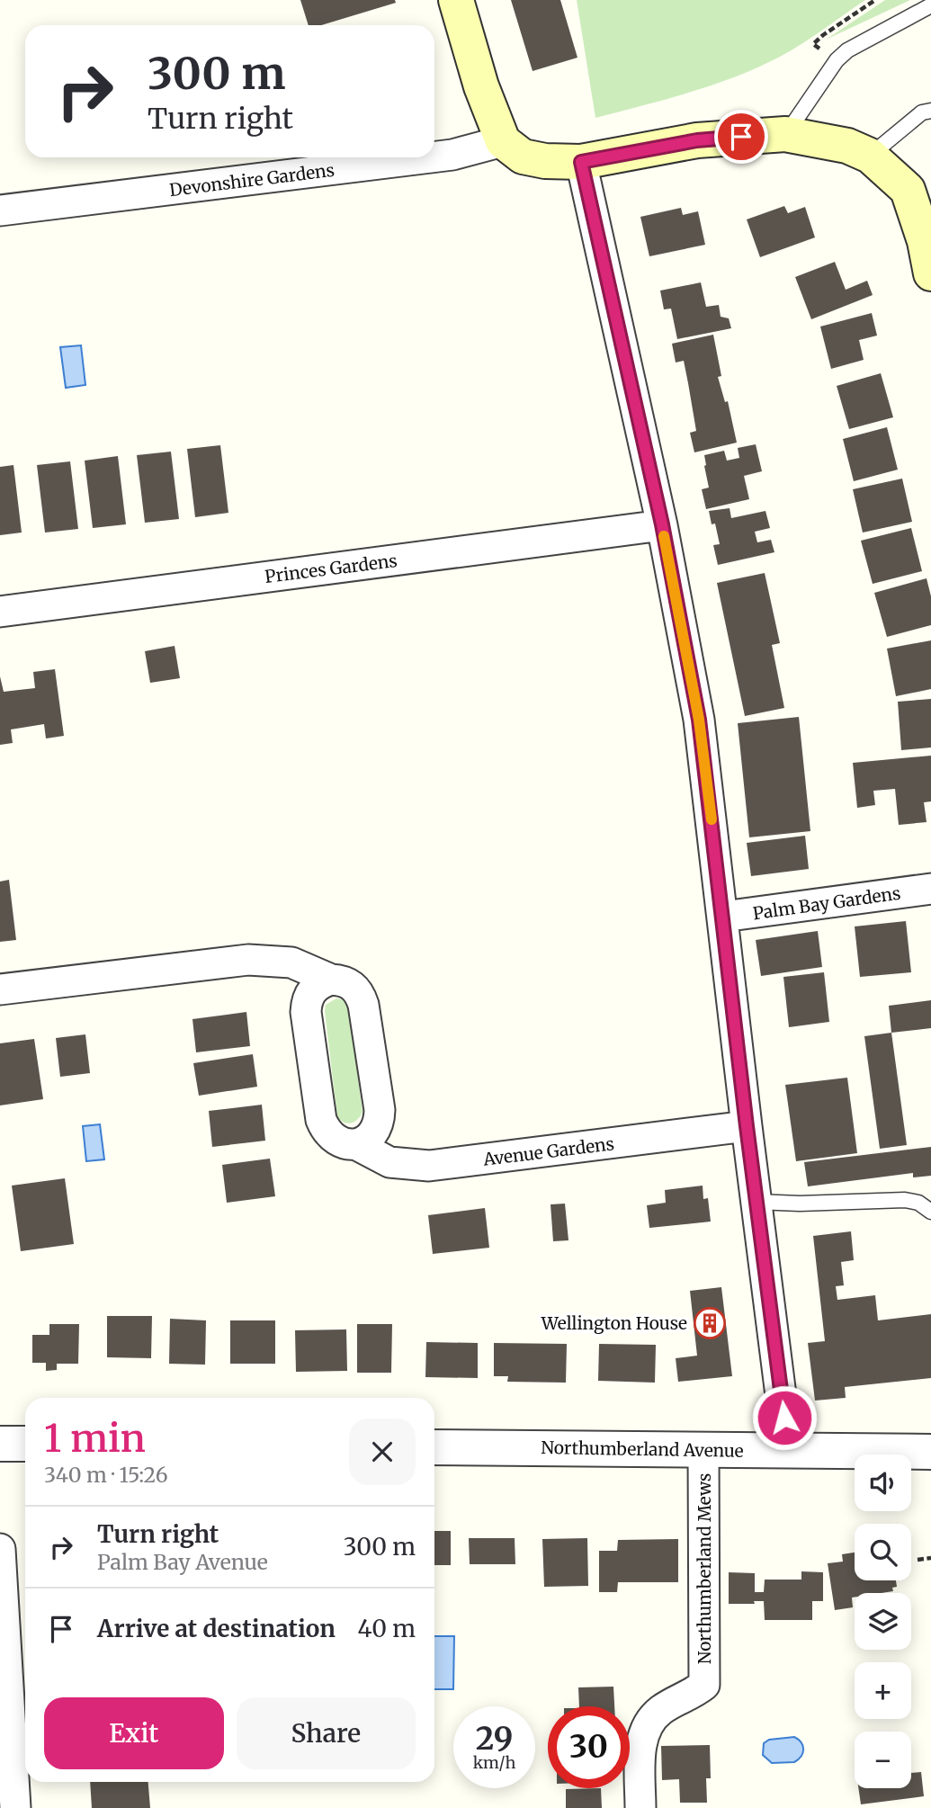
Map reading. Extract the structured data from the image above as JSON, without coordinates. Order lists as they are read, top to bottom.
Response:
{
  "streets": {
    "street": [
      "Devonshire Gardens",
      "Princes Gardens",
      "Palm Bay Gardens",
      "Avenue Gardens",
      "Northumberland Avenue",
      "Northumberland Mews"
    ]
  },
  "crossings": [
    ["Northumberland Avenue", "Northumberland Mews"]
  ],
  "places": {
    "building": ["Wellington House"]
  },
  "page": {
    "turn": ["300 m", "Turn right"],
    "heading": ["1 min", "340 m · 15:26"],
    "map_buttons": ["+", "−"],
    "list": [
      {
        "name": "Turn right",
        "note": "Palm Bay Avenue",
        "value": "300 m"
      },
      {
        "name": "Arrive at destination",
        "value": "40 m"
      }
    ],
    "buttons": ["Exit", "Share"],
    "speed": "29 km/h",
    "limit": "30"
  }
}
